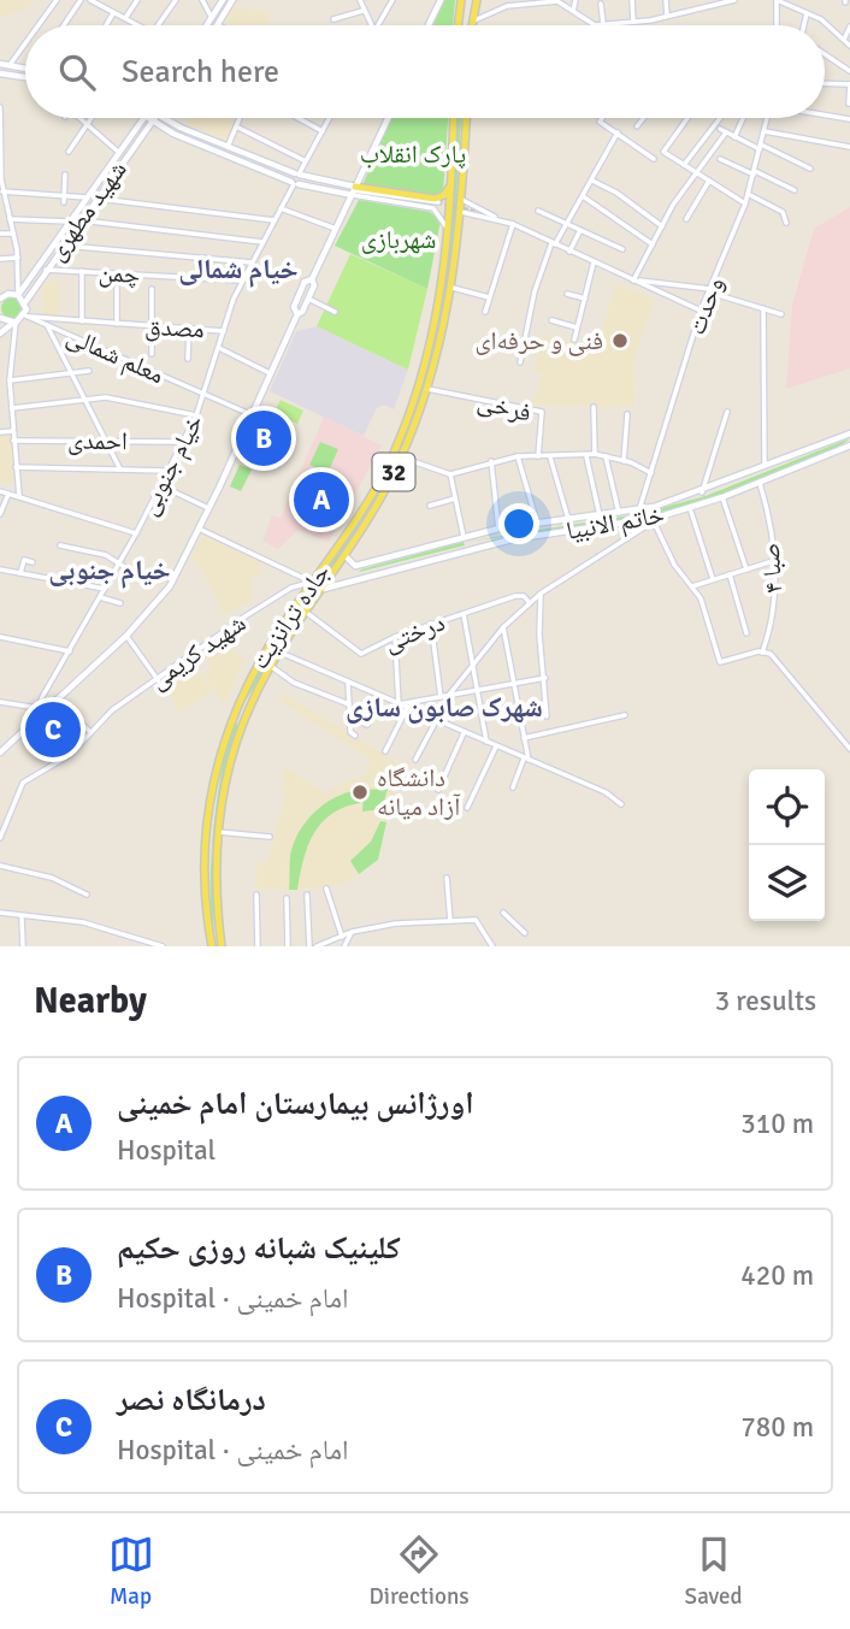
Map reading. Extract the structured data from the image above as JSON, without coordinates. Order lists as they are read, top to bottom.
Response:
{
  "streets": {
    "main road": [
      "شهید مطهری",
      "32",
      "خاتم الانبیا",
      "جاده ترانزیت"
    ],
    "street": [
      "چمن",
      "وحدت",
      "مصدق",
      "معلم شمالی",
      "فرخی",
      "احمدی",
      "خیام جنوبی",
      "صبا ۴",
      "درختی",
      "شهید کریمی"
    ]
  },
  "crossings": [
    ["شهید مطهری", "چمن"],
    ["وحدت", "خاتم الانبیا"],
    ["مصدق", "معلم شمالی"],
    ["معلم شمالی", "خیام جنوبی"],
    ["فرخی", "جاده ترانزیت"],
    ["احمدی", "خیام جنوبی"],
    ["خاتم الانبیا", "صبا ۴"],
    ["خاتم الانبیا", "جاده ترانزیت"],
    ["جاده ترانزیت", "درختی"],
    ["جاده ترانزیت", "شهید کریمی"]
  ],
  "districts": ["خیام شمالی", "خیام جنوبی", "شهرک صابون سازی"],
  "parks": ["پارک انقلاب", "شهربازی"],
  "places": ["فنی و حرفه‌ای", "دانشگاه آزاد میانه"],
  "page": {
    "search": "Search here",
    "pins": ["B", "A", "C"],
    "heading": ["Nearby", "3 results"],
    "list": [
      {
        "mark": "A",
        "name": "اورژانس بیمارستان امام خمینی",
        "note": "Hospital",
        "value": "310 m"
      },
      {
        "mark": "B",
        "name": "کلینیک شبانه روزی حکیم",
        "note": "Hospital · امام خمینی",
        "value": "420 m"
      },
      {
        "mark": "C",
        "name": "درمانگاه نصر",
        "note": "Hospital · امام خمینی",
        "value": "780 m"
      }
    ],
    "nav": ["Map", "Directions", "Saved"]
  }
}
